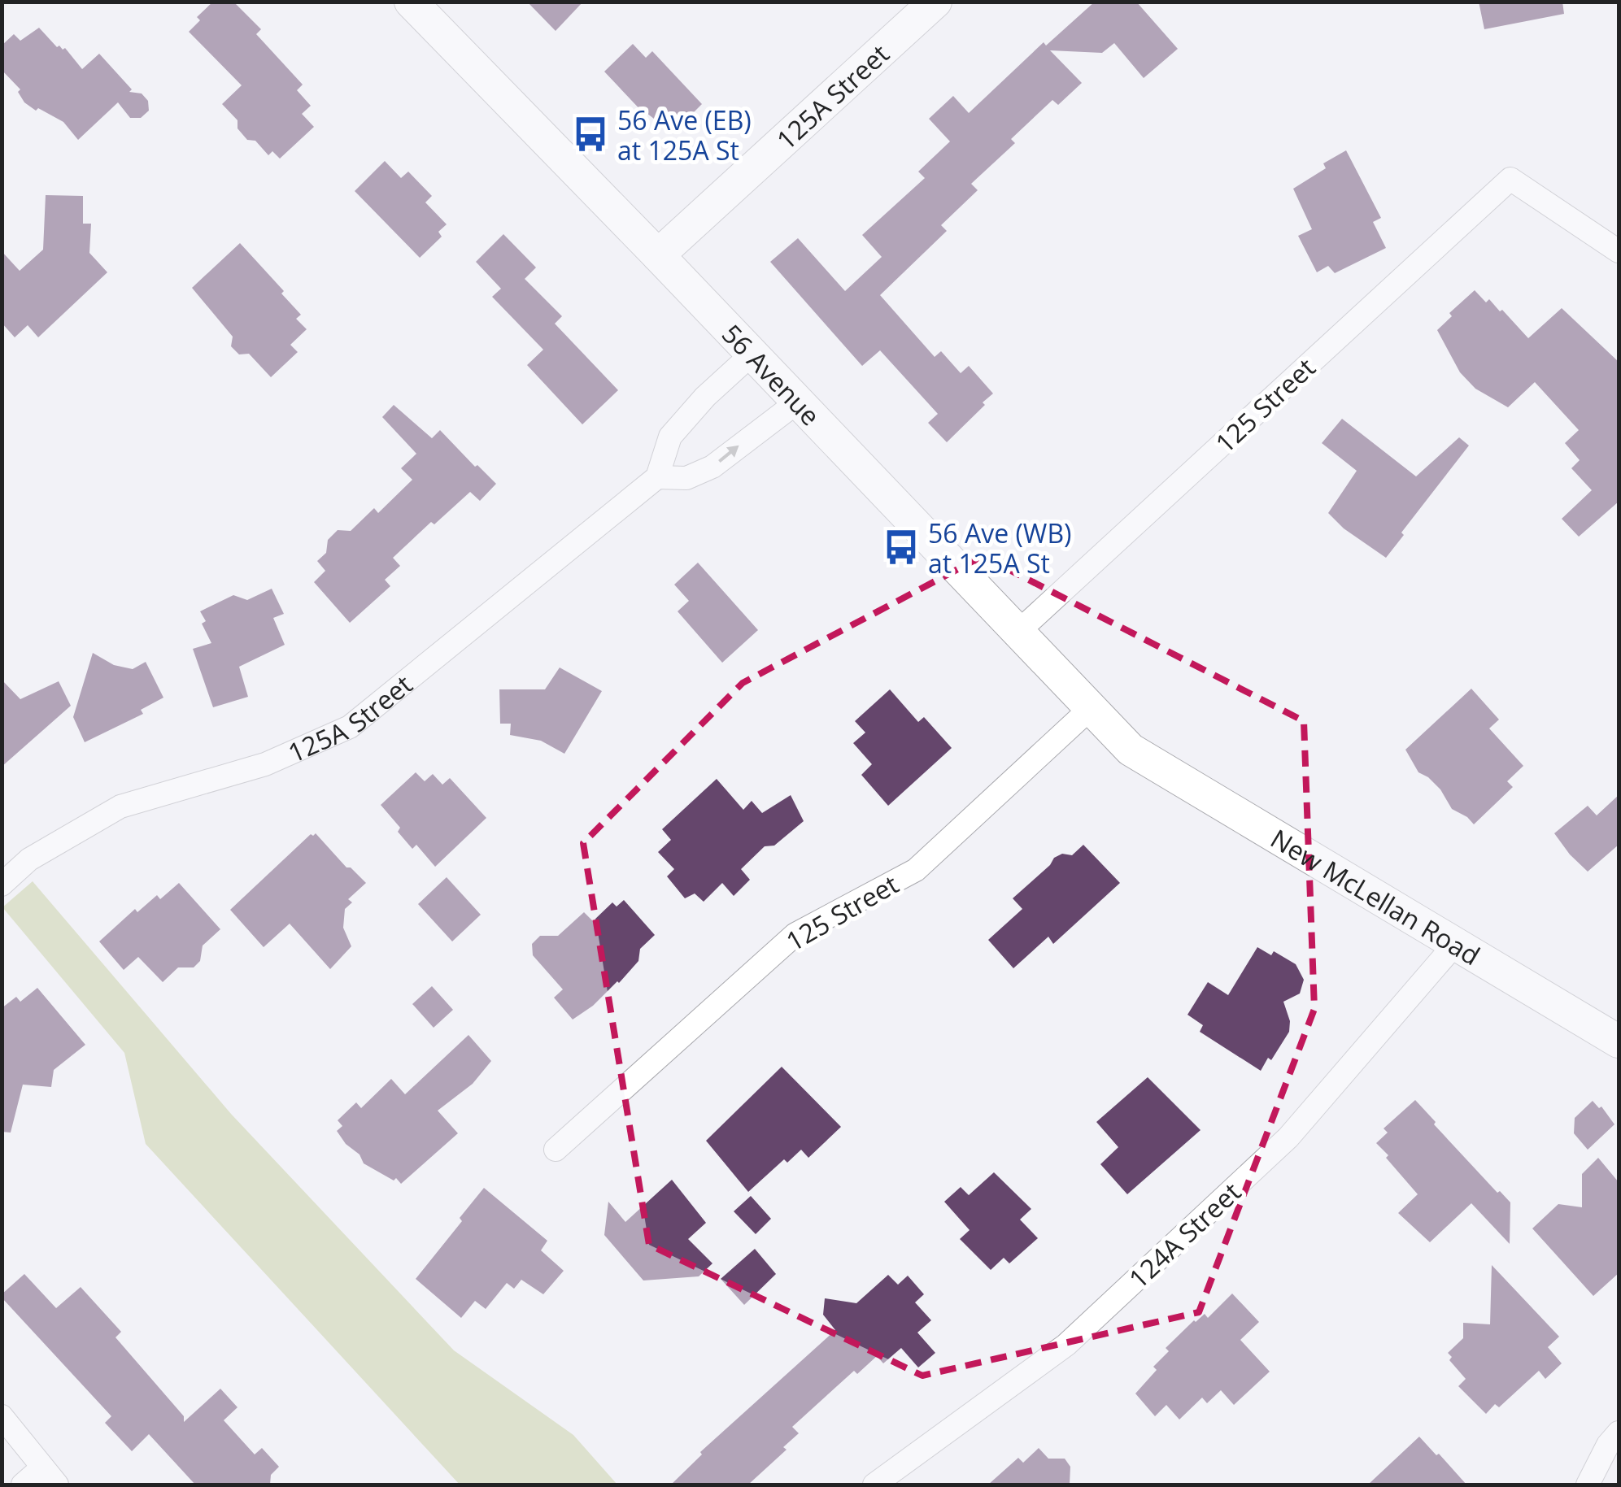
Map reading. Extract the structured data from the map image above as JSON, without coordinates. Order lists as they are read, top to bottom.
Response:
{
  "streets": {
    "street": [
      "125A Street",
      "56 Avenue",
      "125 Street",
      "New McLellan Road",
      "124A Street"
    ]
  },
  "crossings": [
    ["125A Street", "56 Avenue"],
    ["56 Avenue", "125 Street"],
    ["56 Avenue", "New McLellan Road"],
    ["New McLellan Road", "124A Street"]
  ],
  "places": {
    "bus stop": ["56 Ave (EB) at 125A St", "56 Ave (WB) at 125A St"]
  }
}
